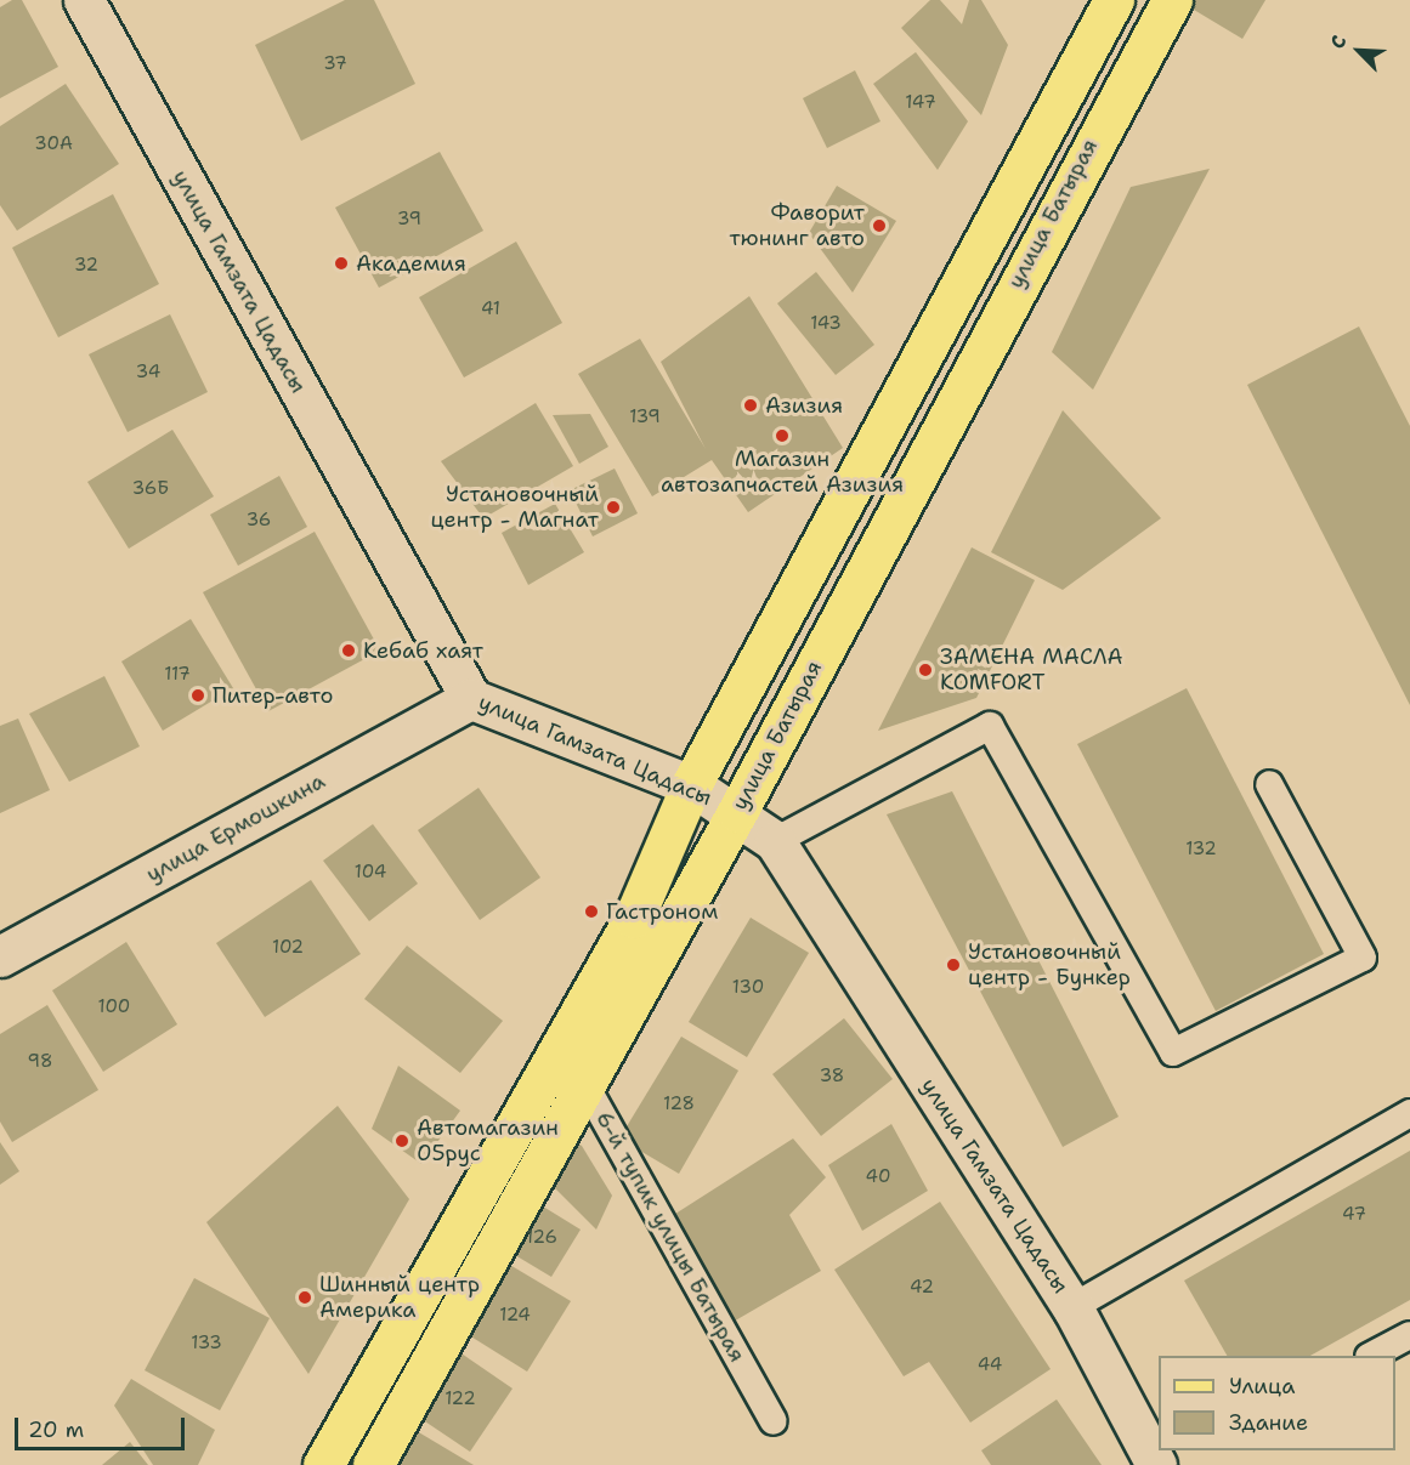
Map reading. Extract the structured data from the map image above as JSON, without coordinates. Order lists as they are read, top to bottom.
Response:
{
  "streets": {
    "main road": ["улица Батырая"],
    "street": ["улица Гамзата Цадасы", "улица Ермошкина"],
    "lane": ["6-й тупик улицы Батырая"]
  },
  "crossings": [
    ["улица Батырая", "улица Гамзата Цадасы"],
    ["улица Батырая", "6-й тупик улицы Батырая"],
    ["улица Гамзата Цадасы", "улица Ермошкина"]
  ],
  "places": [
    "Фаворит тюнинг авто",
    "Академия",
    "Азизия",
    "Магазин автозапчастей Азизия",
    "Установочный центр - Магнат",
    "Кебаб хаят",
    "ЗАМЕНА МАСЛА KOMFORT",
    "Питер-авто",
    "Гастроном",
    "Установочный центр - Бункер",
    "Автомагазин 05рус",
    "Шинный центр Америка"
  ],
  "house_numbers": [
    "37",
    "147",
    "30А",
    "39",
    "32",
    "41",
    "143",
    "34",
    "139",
    "36Б",
    "36",
    "117",
    "132",
    "104",
    "102",
    "130",
    "100",
    "98",
    "38",
    "128",
    "40",
    "47",
    "126",
    "42",
    "124",
    "133",
    "44",
    "122"
  ],
  "legend": ["Улица", "Здание"],
  "scale_bar": "20 m",
  "north": "top left"
}
